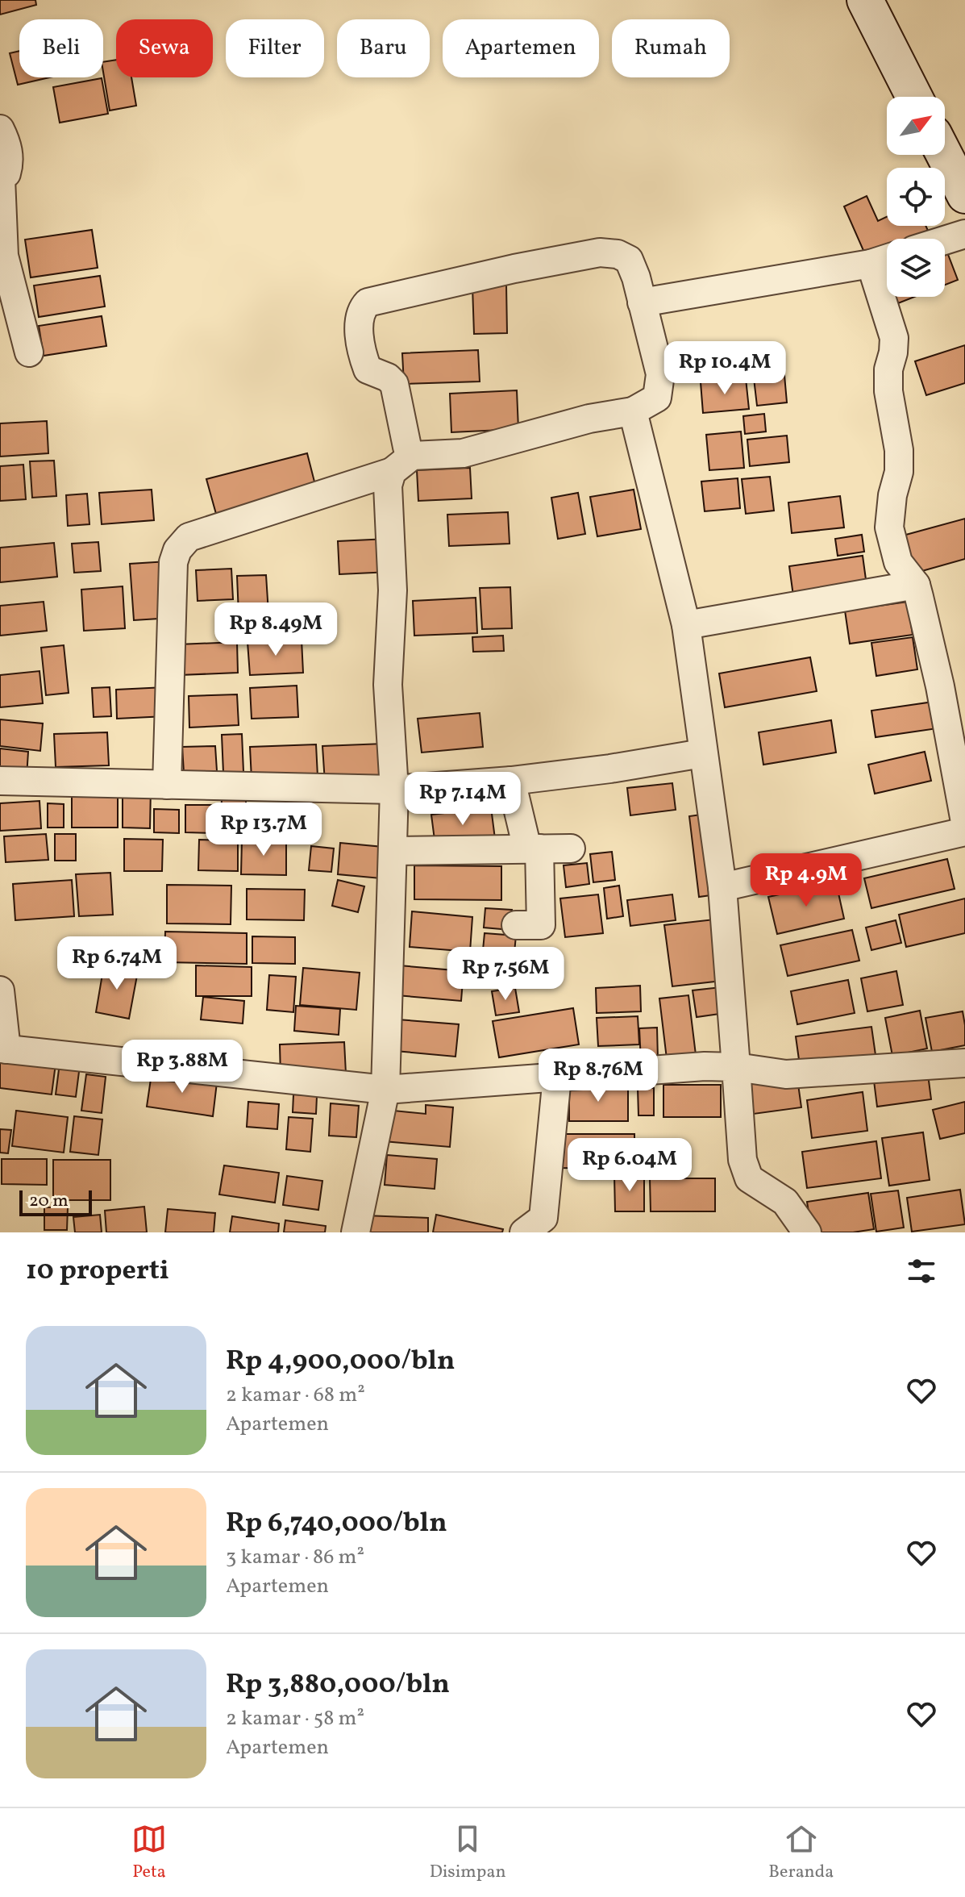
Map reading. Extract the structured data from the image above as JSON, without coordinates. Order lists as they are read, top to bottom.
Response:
{
  "scale_bar": "20 m",
  "north": "top right",
  "page": {
    "chip": [
      "Beli",
      "Sewa",
      "Filter",
      "Baru",
      "Apartemen",
      "Rumah"
    ],
    "price": [
      "Rp 10.4M",
      "Rp 8.49M",
      "Rp 7.14M",
      "Rp 13.7M",
      "Rp 4.9M",
      "Rp 6.74M",
      "Rp 7.56M",
      "Rp 3.88M",
      "Rp 8.76M",
      "Rp 6.04M"
    ],
    "scale": "20 m",
    "heading": "10 properti",
    "list": [
      {
        "name": "Rp 4,900,000/bln",
        "note": "2 kamar · 68 m² · Apartemen"
      },
      {
        "name": "Rp 6,740,000/bln",
        "note": "3 kamar · 86 m² · Apartemen"
      },
      {
        "name": "Rp 3,880,000/bln",
        "note": "2 kamar · 58 m² · Apartemen"
      }
    ],
    "tabs": ["Peta", "Disimpan", "Beranda"]
  }
}
